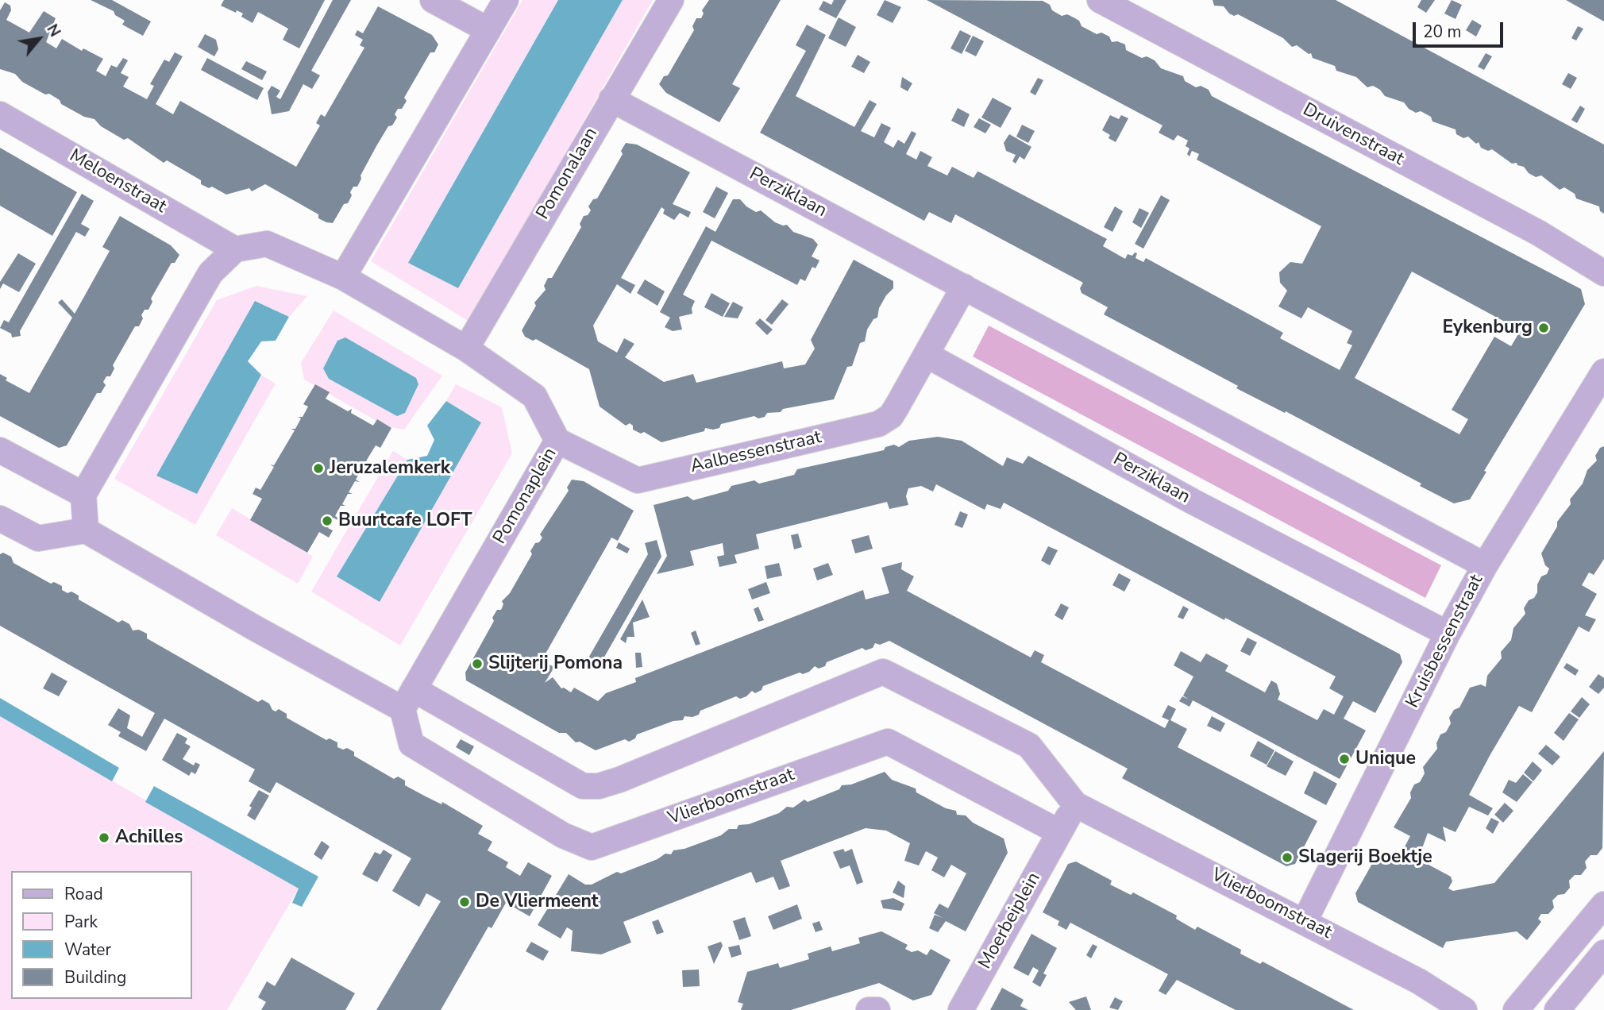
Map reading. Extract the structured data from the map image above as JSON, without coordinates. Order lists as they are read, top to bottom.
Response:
{
  "streets": {
    "street": [
      "Druivenstraat",
      "Pomonalaan",
      "Meloenstraat",
      "Perziklaan",
      "Aalbessenstraat",
      "Pomonaplein",
      "Kruisbessenstraat",
      "Vlierboomstraat",
      "Moerbeiplein"
    ]
  },
  "crossings": [
    ["Pomonalaan", "Perziklaan"],
    ["Pomonalaan", "Pomonaplein"],
    ["Meloenstraat", "Pomonaplein"],
    ["Perziklaan", "Aalbessenstraat"],
    ["Perziklaan", "Kruisbessenstraat"],
    ["Aalbessenstraat", "Pomonaplein"],
    ["Pomonaplein", "Vlierboomstraat"],
    ["Kruisbessenstraat", "Vlierboomstraat"],
    ["Vlierboomstraat", "Moerbeiplein"]
  ],
  "places": [
    "Eykenburg",
    "Jeruzalemkerk",
    "Buurtcafe LOFT",
    "Slijterij Pomona",
    "Unique",
    "Achilles",
    "Slagerij Boektje",
    "De Vliermeent"
  ],
  "legend": [
    "Road",
    "Park",
    "Water",
    "Building"
  ],
  "scale_bar": "20 m",
  "north": "top right"
}
